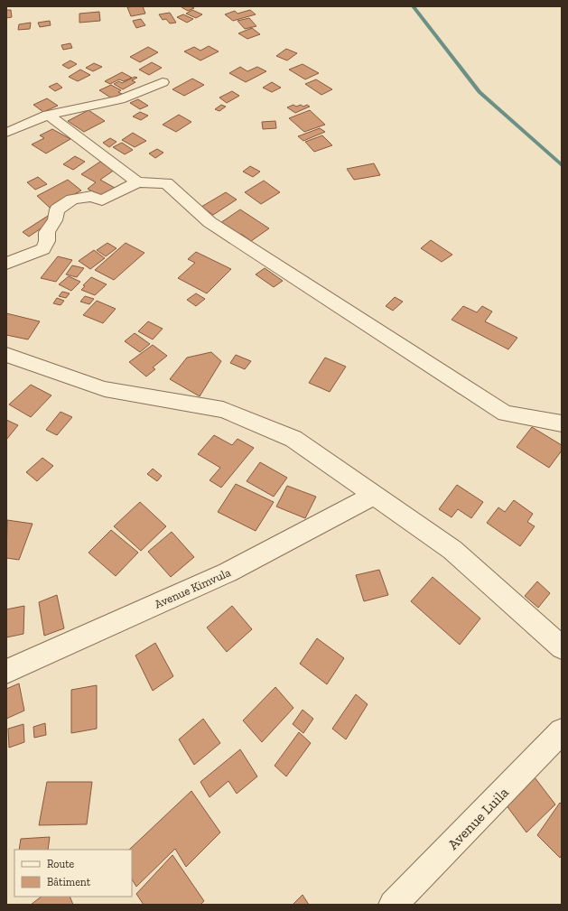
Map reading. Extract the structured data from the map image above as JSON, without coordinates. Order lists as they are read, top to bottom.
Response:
{
  "streets": {
    "street": ["Avenue Kimvula", "Avenue Luila"]
  },
  "legend": ["Route", "Bâtiment"]
}
